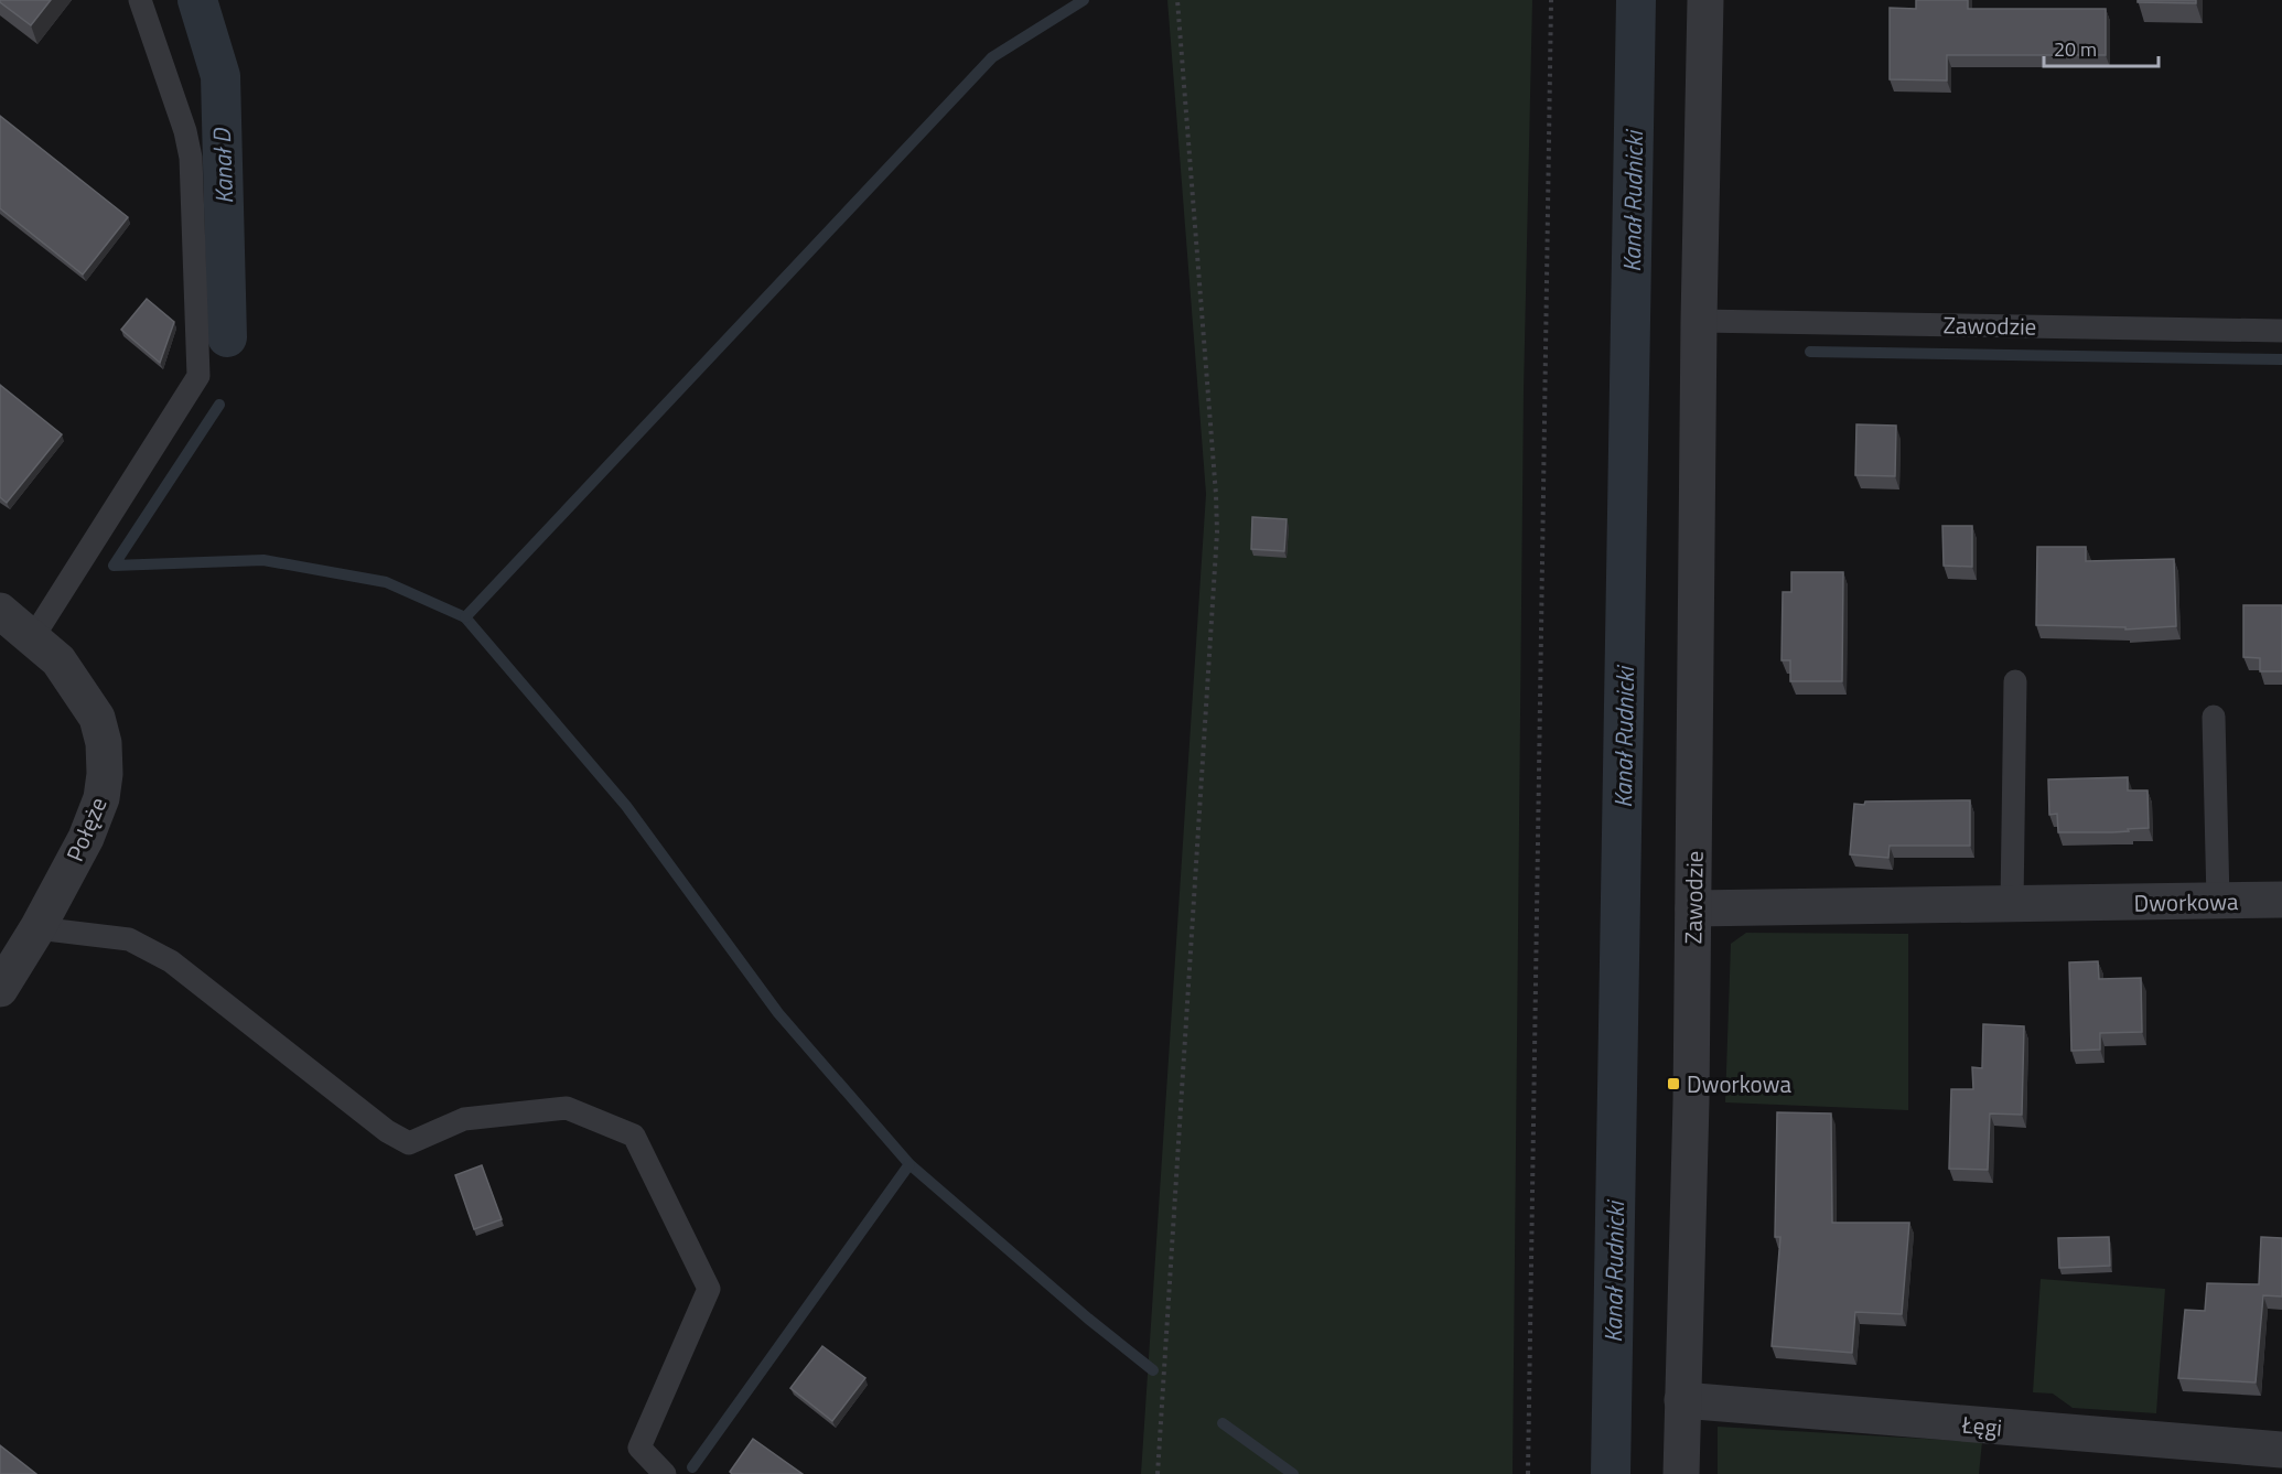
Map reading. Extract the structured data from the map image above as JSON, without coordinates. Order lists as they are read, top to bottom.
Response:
{
  "streets": {
    "street": [
      "Zawodzie",
      "Połęże",
      "Dworkowa",
      "Łęgi"
    ]
  },
  "crossings": [
    ["Zawodzie", "Dworkowa"],
    ["Zawodzie", "Łęgi"]
  ],
  "water": ["Kanał D", "Kanał Rudnicki"],
  "places": {
    "transit": ["Dworkowa"]
  },
  "scale_bar": "20 m"
}
